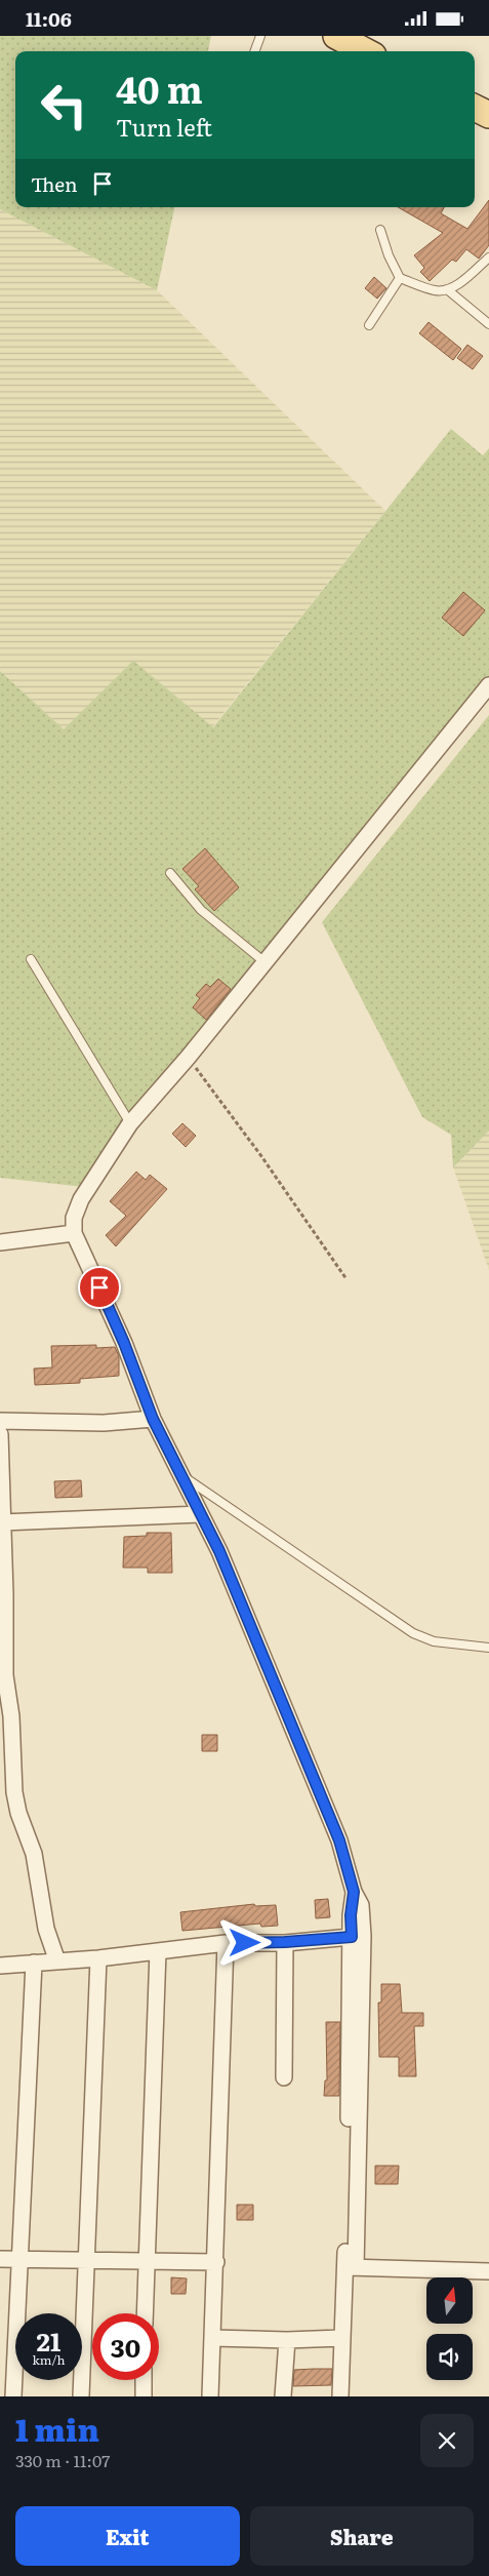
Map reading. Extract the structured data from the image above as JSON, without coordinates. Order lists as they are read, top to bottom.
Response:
{
  "north": "top",
  "page": {
    "status": "11:06",
    "turn": ["40 m", "Turn left"],
    "then": "Then",
    "speed": "21 km/h",
    "limit": "30",
    "heading": ["1 min", "330 m · 11:07"],
    "buttons": ["Exit", "Share"]
  }
}
